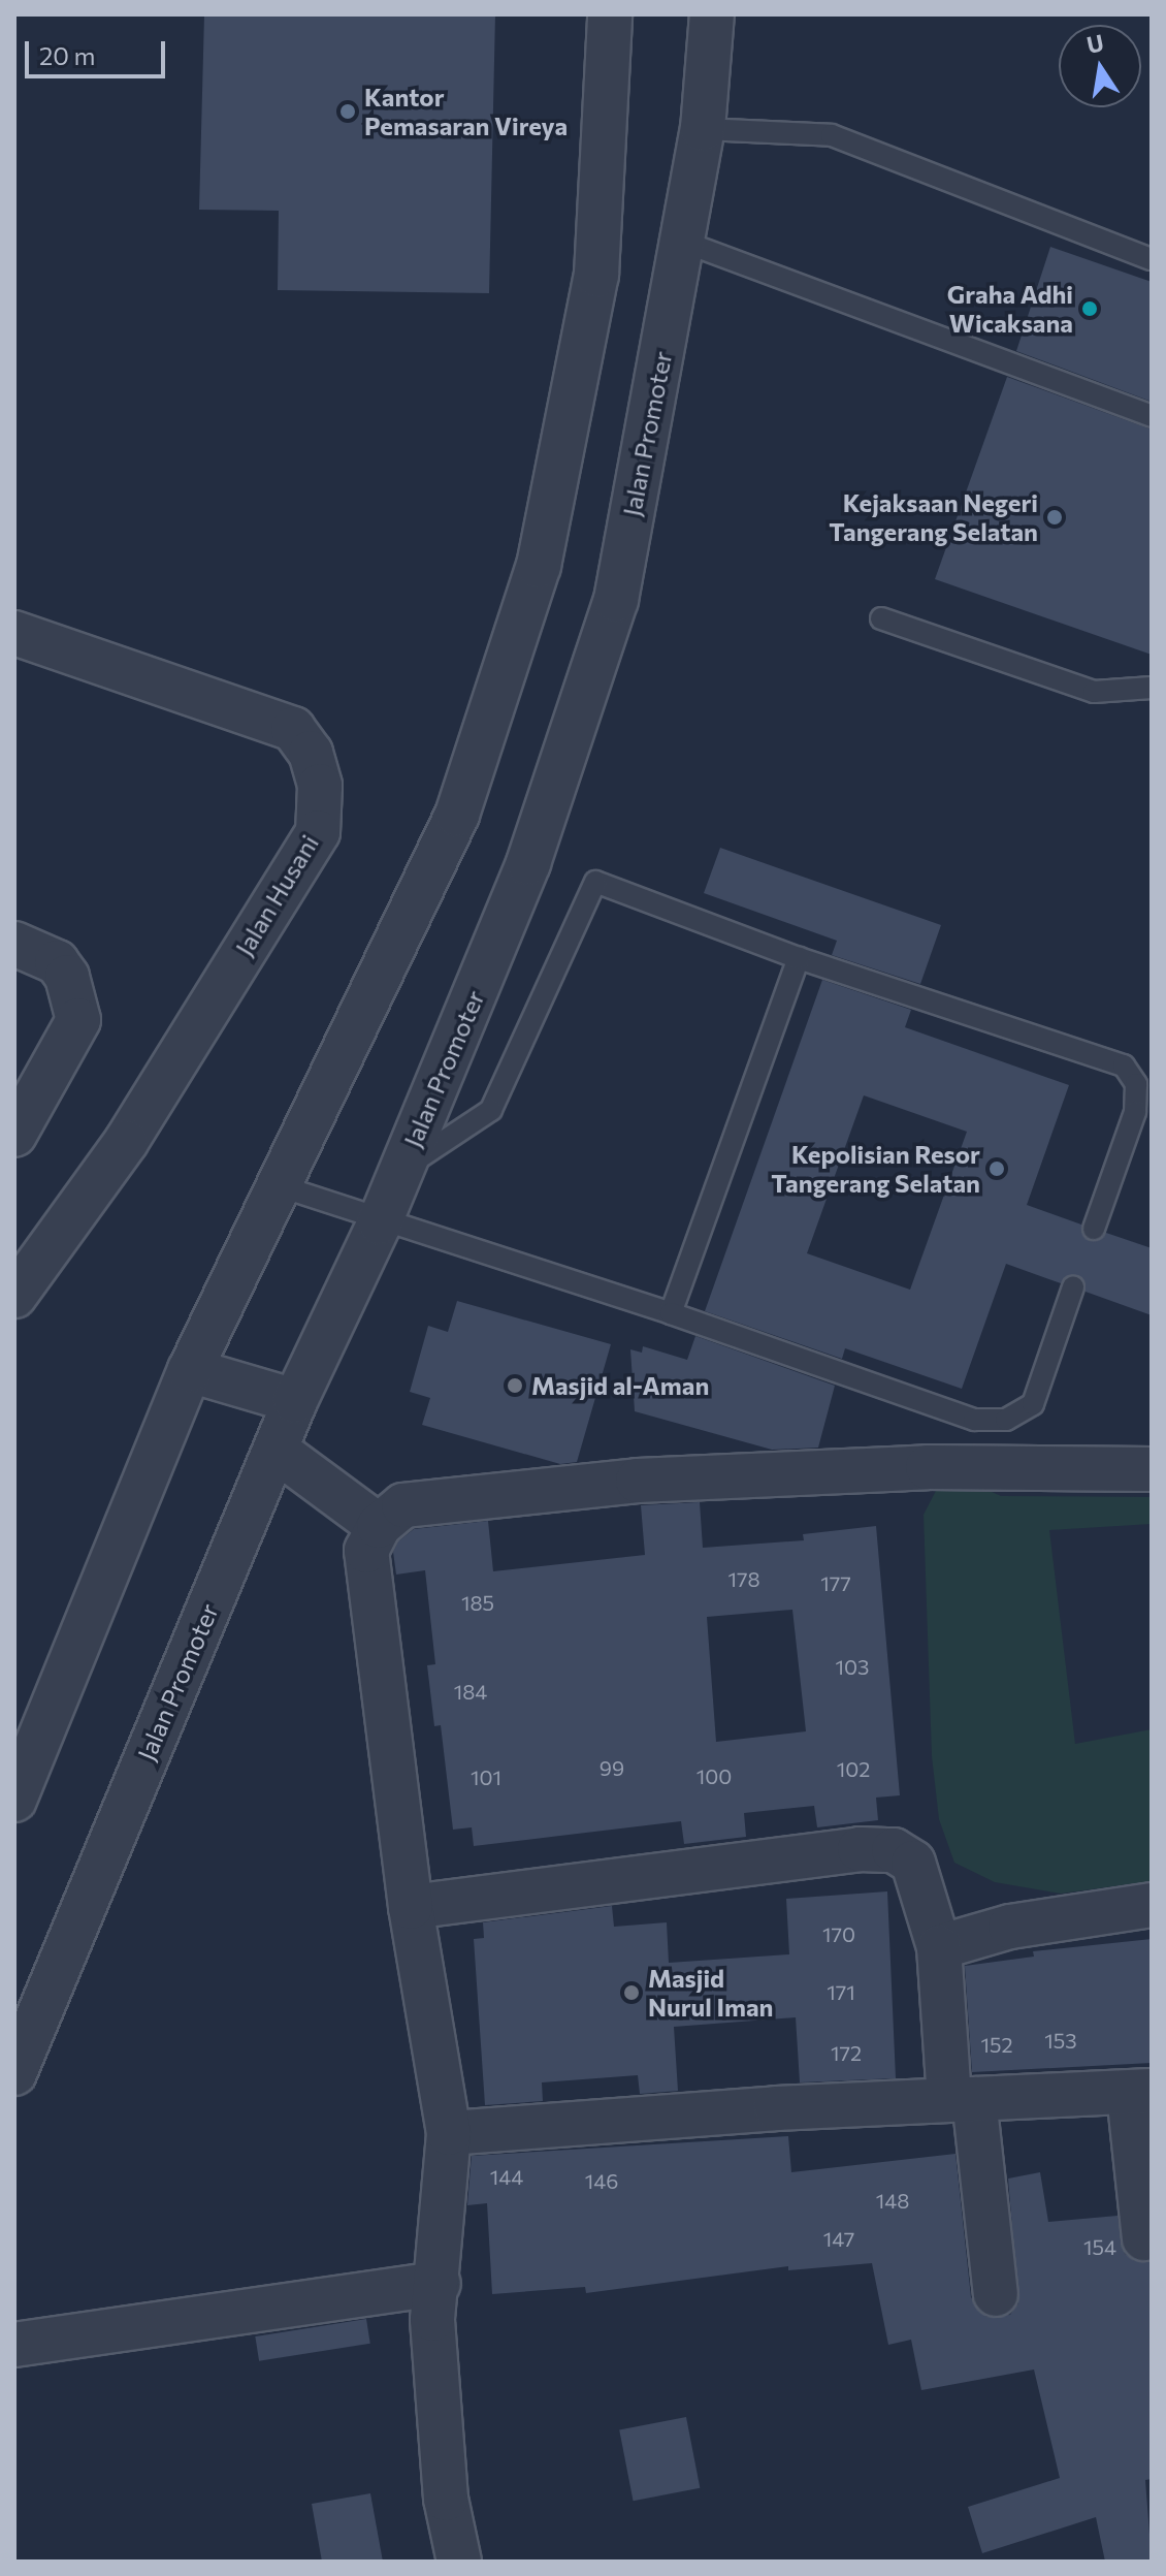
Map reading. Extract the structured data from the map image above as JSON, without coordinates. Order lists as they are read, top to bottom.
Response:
{
  "streets": {
    "street": ["Jalan Promoter", "Jalan Husani"]
  },
  "places": [
    "Kantor Pemasaran Vireya",
    "Graha Adhi Wicaksana",
    "Kejaksaan Negeri Tangerang Selatan",
    "Kepolisian Resor Tangerang Selatan",
    "Masjid al-Aman",
    "Masjid Nurul Iman"
  ],
  "house_numbers": [
    "178",
    "177",
    "185",
    "103",
    "184",
    "99",
    "102",
    "100",
    "101",
    "170",
    "171",
    "153",
    "152",
    "172",
    "144",
    "146",
    "148",
    "147",
    "154"
  ],
  "scale_bar": "20 m",
  "north": "top"
}
